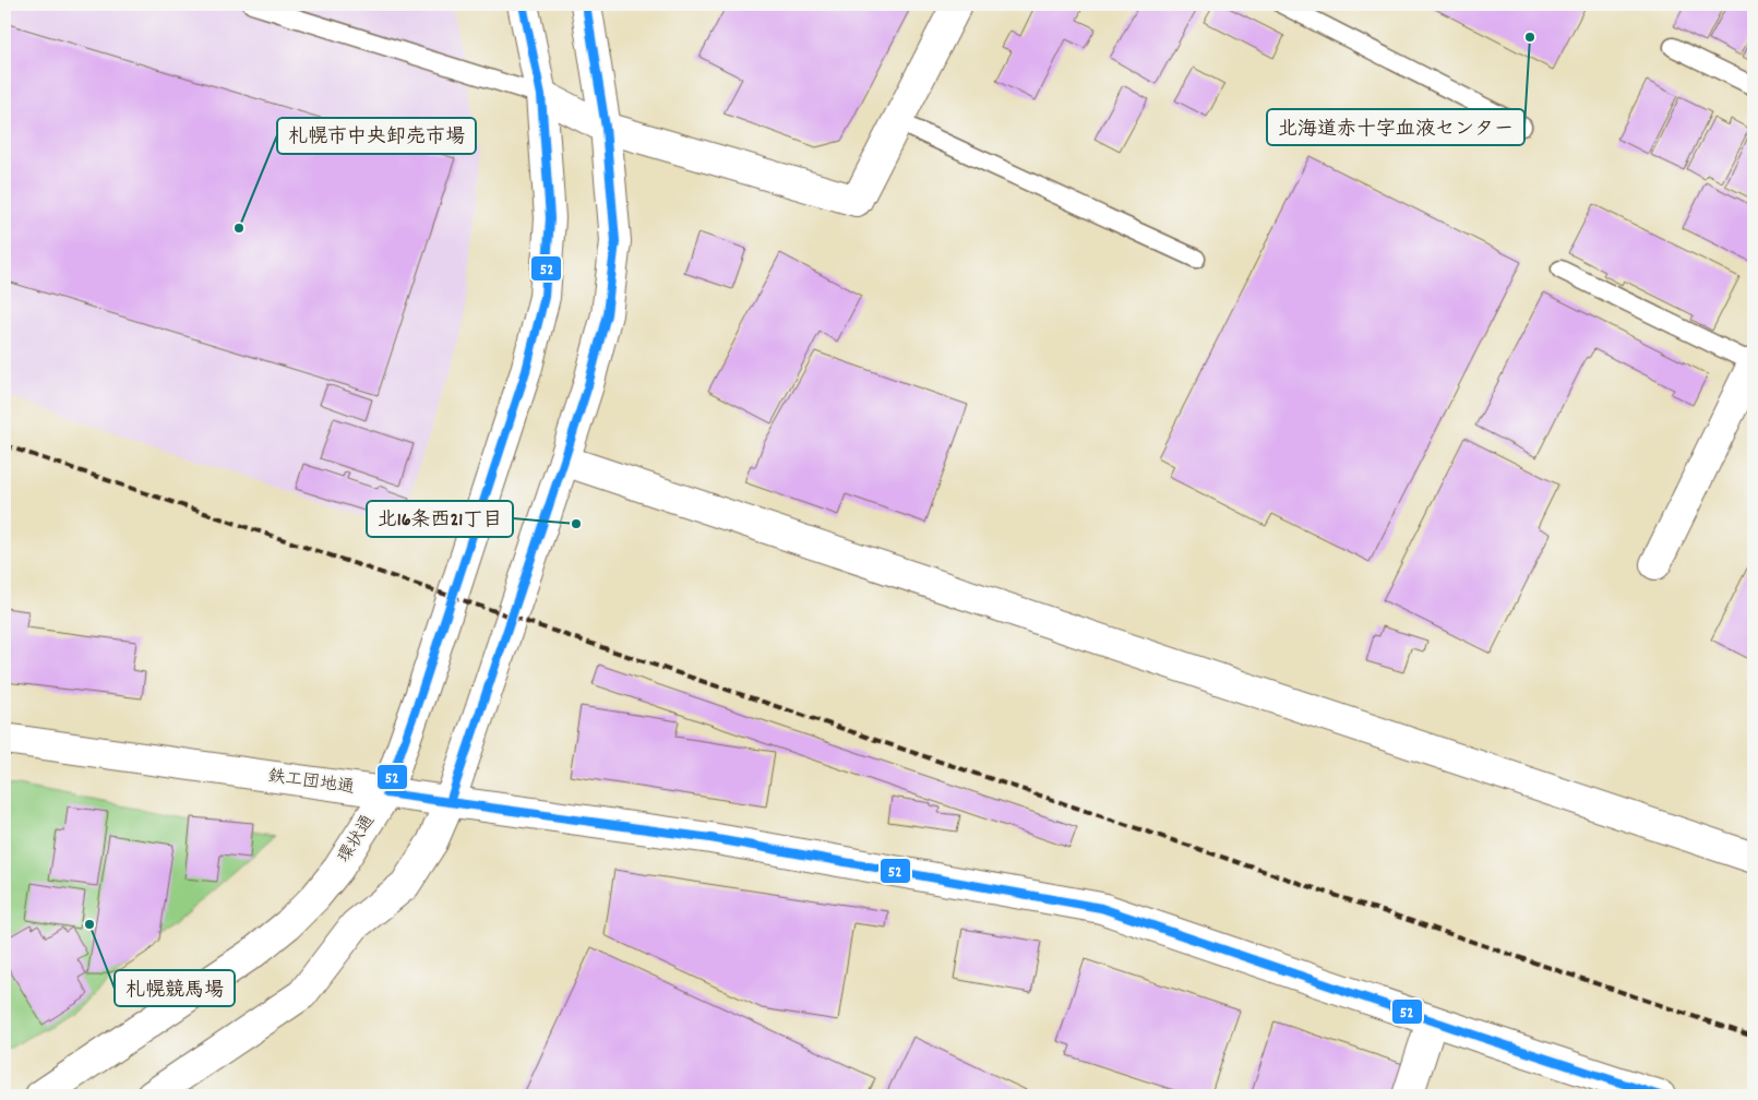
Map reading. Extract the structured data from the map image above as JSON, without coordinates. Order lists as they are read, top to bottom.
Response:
{
  "streets": {
    "street": ["鉄工団地通", "環状通"]
  },
  "crossings": [
    ["鉄工団地通", "環状通"]
  ],
  "places": [
    "北海道赤十字血液センター",
    "札幌市中央卸売市場",
    "北16条西21丁目",
    "札幌競馬場"
  ],
  "lines": ["transit line 52"]
}
